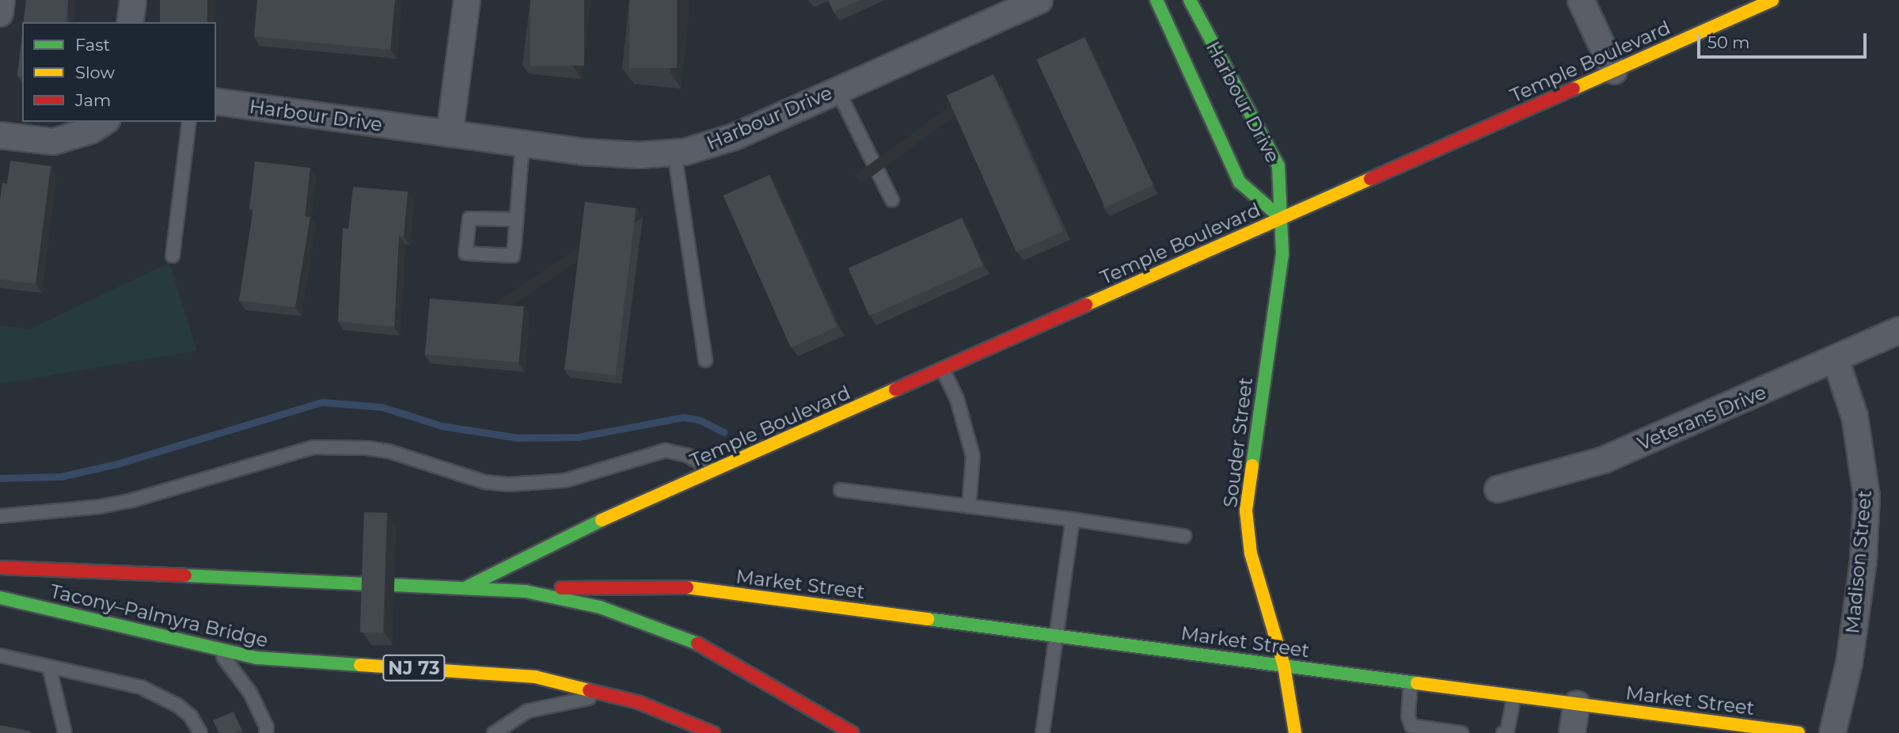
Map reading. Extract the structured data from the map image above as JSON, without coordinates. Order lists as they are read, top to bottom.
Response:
{
  "streets": {
    "main road": [
      "Temple Boulevard",
      "Harbour Drive",
      "Souder Street",
      "Market Street",
      "Tacony–Palmyra Bridge",
      "NJ 73"
    ],
    "street": ["Veterans Drive", "Madison Street"]
  },
  "crossings": [
    ["Temple Boulevard", "Harbour Drive"],
    ["Temple Boulevard", "Souder Street"],
    ["Harbour Drive", "Souder Street"],
    ["Veterans Drive", "Madison Street"],
    ["Souder Street", "Market Street"],
    ["Tacony–Palmyra Bridge", "NJ 73"]
  ],
  "legend": ["Fast", "Slow", "Jam"],
  "scale_bar": "50 m"
}
